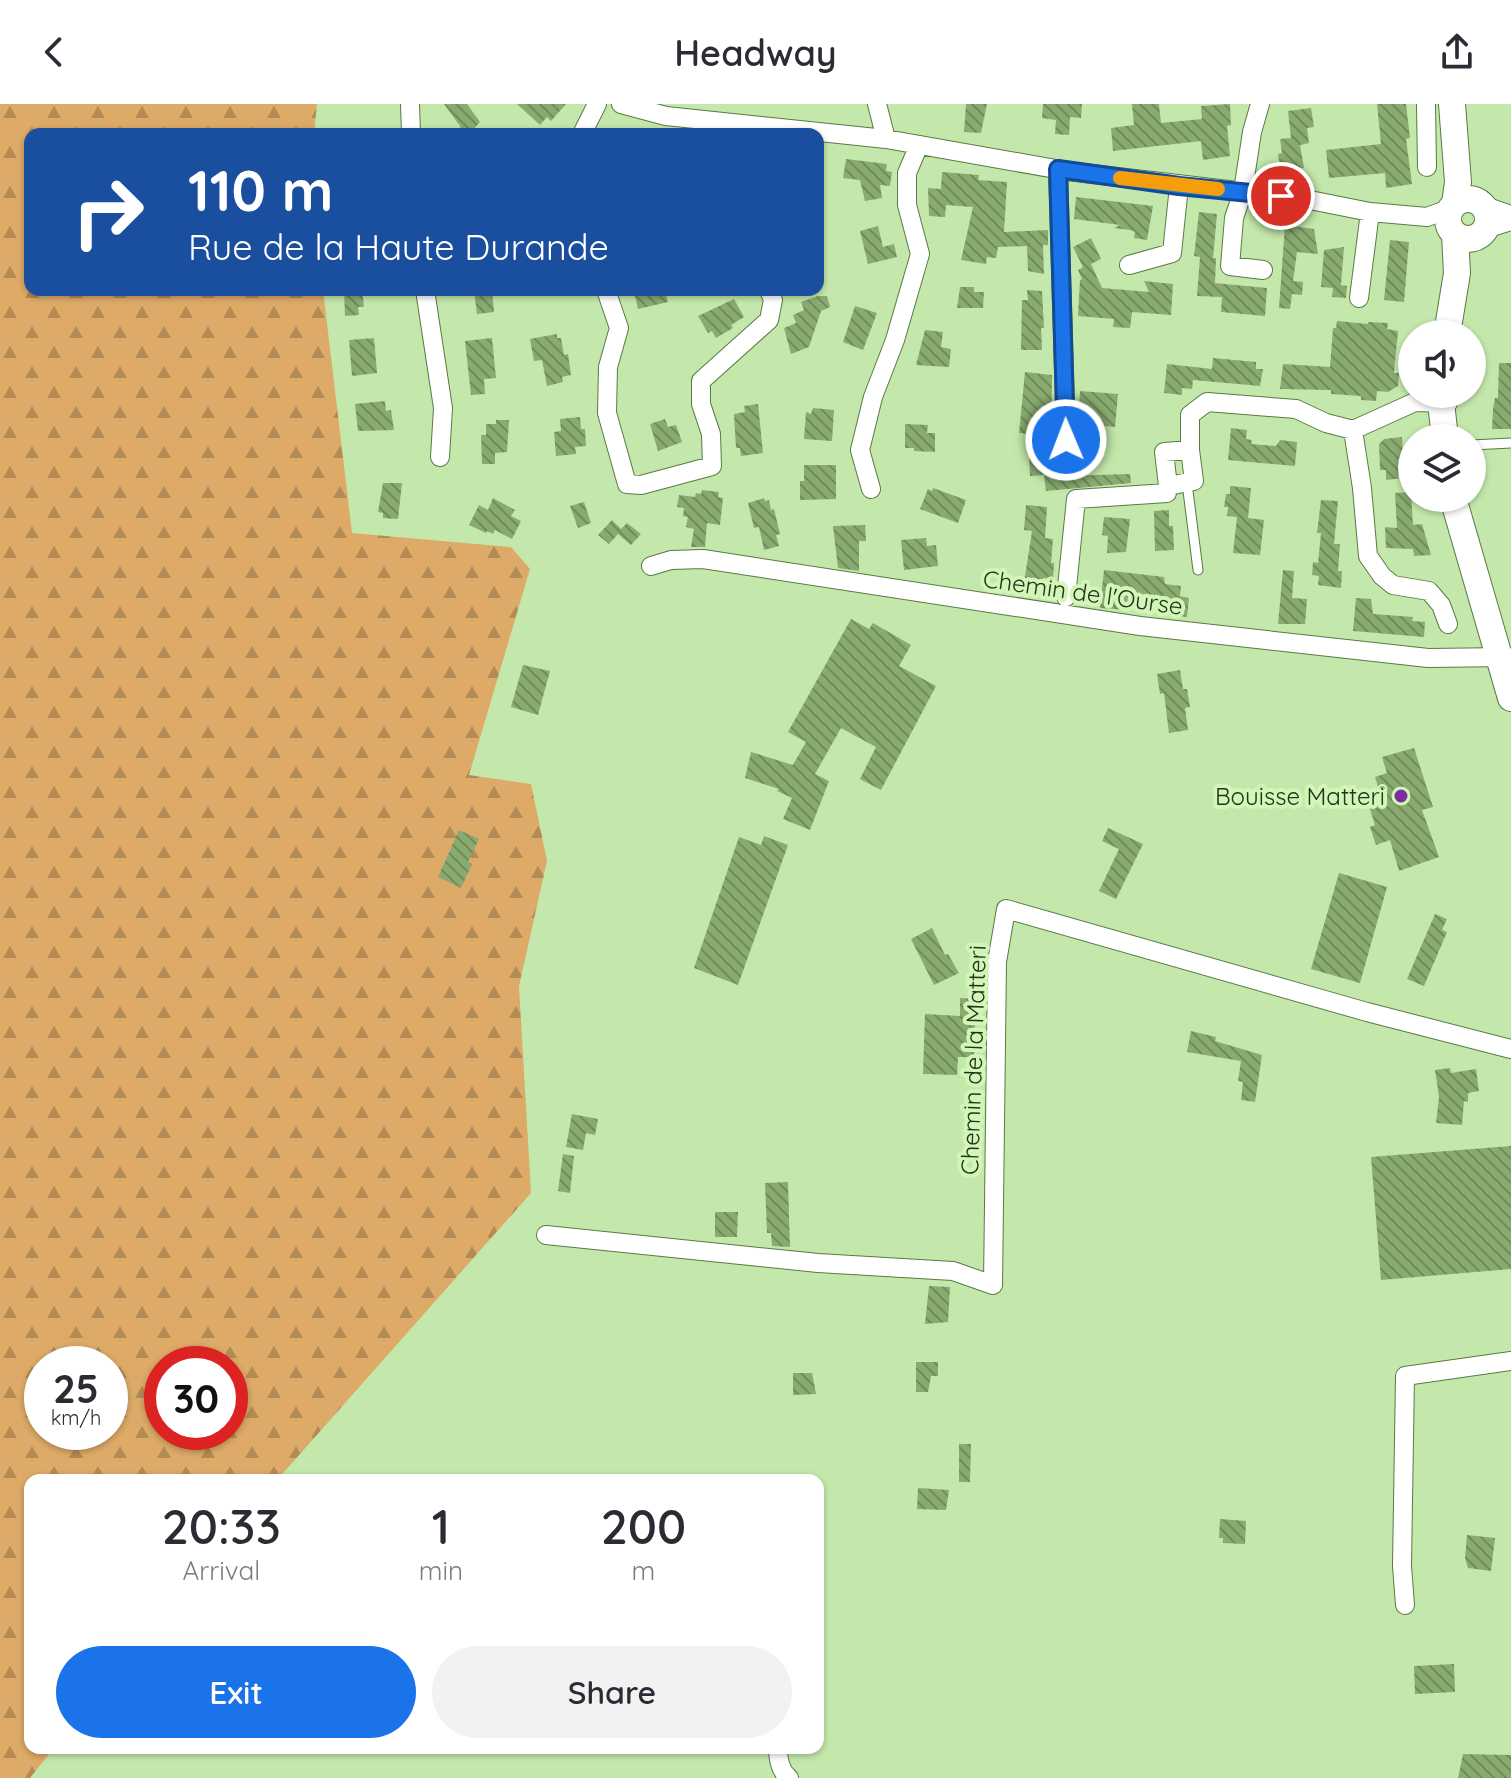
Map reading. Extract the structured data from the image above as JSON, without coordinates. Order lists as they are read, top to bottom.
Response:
{
  "streets": {
    "street": ["Chemin de l'Ourse", "Chemin de la Matteri"]
  },
  "places": ["Bouisse Matteri"],
  "page": {
    "header": "Headway",
    "turn": ["110 m", "Rue de la Haute Durande"],
    "speed": "25 km/h",
    "limit": "30",
    "eta": [
      "20:33",
      "Arrival",
      "1",
      "min",
      "200",
      "m"
    ],
    "buttons": ["Exit", "Share"]
  }
}
